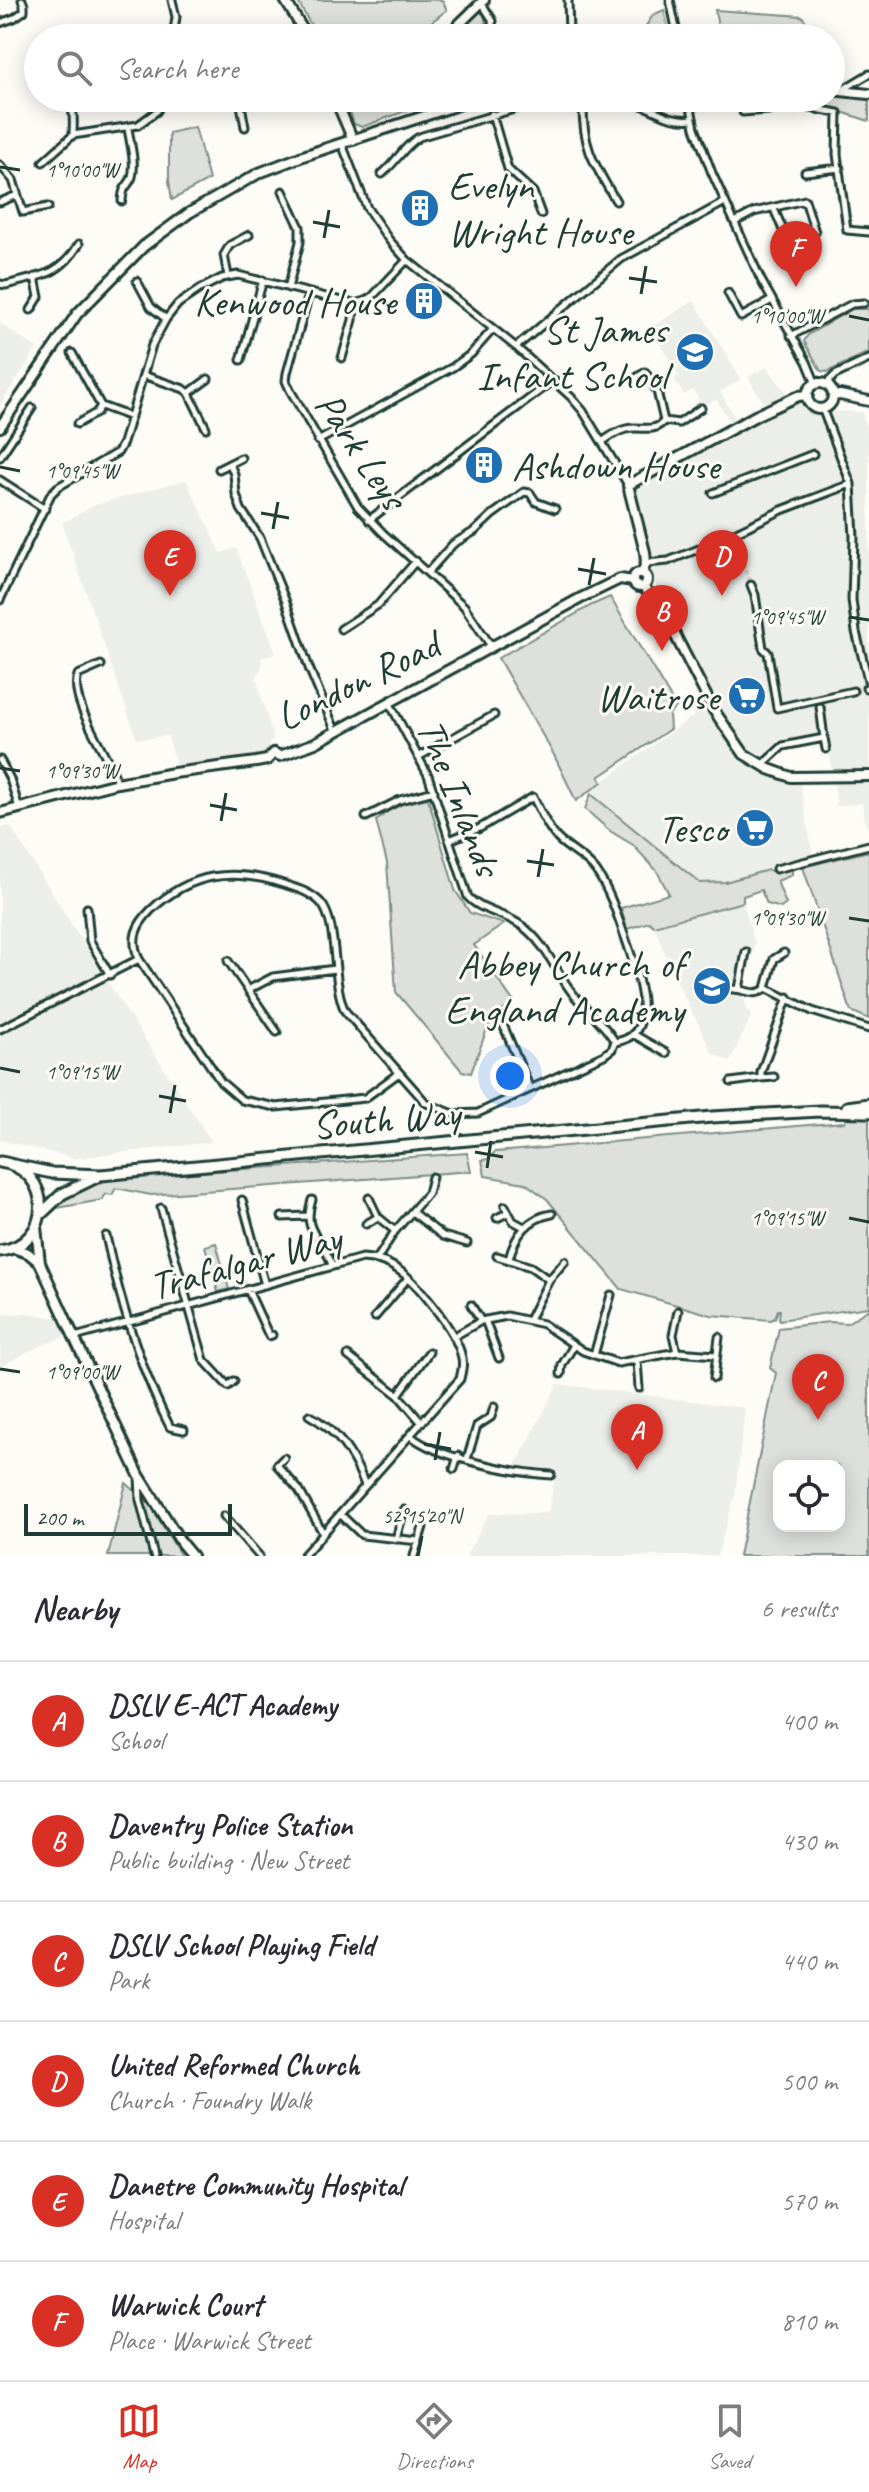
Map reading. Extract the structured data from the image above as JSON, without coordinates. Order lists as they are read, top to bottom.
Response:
{
  "streets": {
    "main road": ["London Road", "South Way"],
    "street": ["Park Leys", "The Inlands", "Trafalgar Way"]
  },
  "crossings": [
    ["Park Leys", "London Road"],
    ["London Road", "The Inlands"]
  ],
  "places": {
    "building": ["Evelyn Wright House", "Kenwood House", "Ashdown House"],
    "school or university": ["St James Infant School", "Abbey Church of England Academy"],
    "supermarket": ["Waitrose", "Tesco"]
  },
  "scale_bar": "200 m",
  "page": {
    "search": "Search here",
    "pins": [
      "F",
      "D",
      "E",
      "B",
      "C",
      "A"
    ],
    "scale": "200 m",
    "heading": ["Nearby", "6 results"],
    "list": [
      {
        "mark": "A",
        "name": "DSLV E-ACT Academy",
        "note": "School",
        "value": "400 m"
      },
      {
        "mark": "B",
        "name": "Daventry Police Station",
        "note": "Public building · New Street",
        "value": "430 m"
      },
      {
        "mark": "C",
        "name": "DSLV School Playing Field",
        "note": "Park",
        "value": "440 m"
      },
      {
        "mark": "D",
        "name": "United Reformed Church",
        "note": "Church · Foundry Walk",
        "value": "500 m"
      },
      {
        "mark": "E",
        "name": "Danetre Community Hospital",
        "note": "Hospital",
        "value": "570 m"
      },
      {
        "mark": "F",
        "name": "Warwick Court",
        "note": "Place · Warwick Street",
        "value": "810 m"
      }
    ],
    "nav": ["Map", "Directions", "Saved"]
  },
  "coordinates": [
    "1°10'00\"W",
    "1°09'45\"W",
    "1°09'30\"W",
    "1°09'15\"W",
    "1°09'00\"W",
    "52°15'20\"N"
  ]
}
